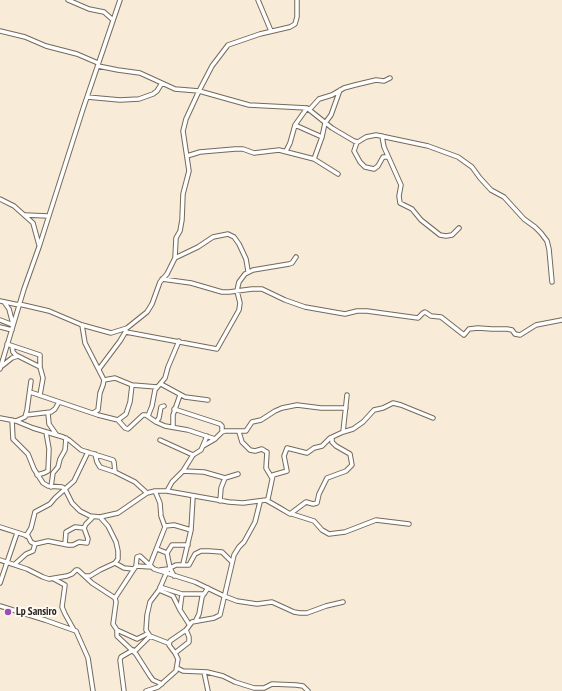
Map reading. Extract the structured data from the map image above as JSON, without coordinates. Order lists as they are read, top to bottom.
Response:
{
  "places": ["Lp Sansiro"]
}
